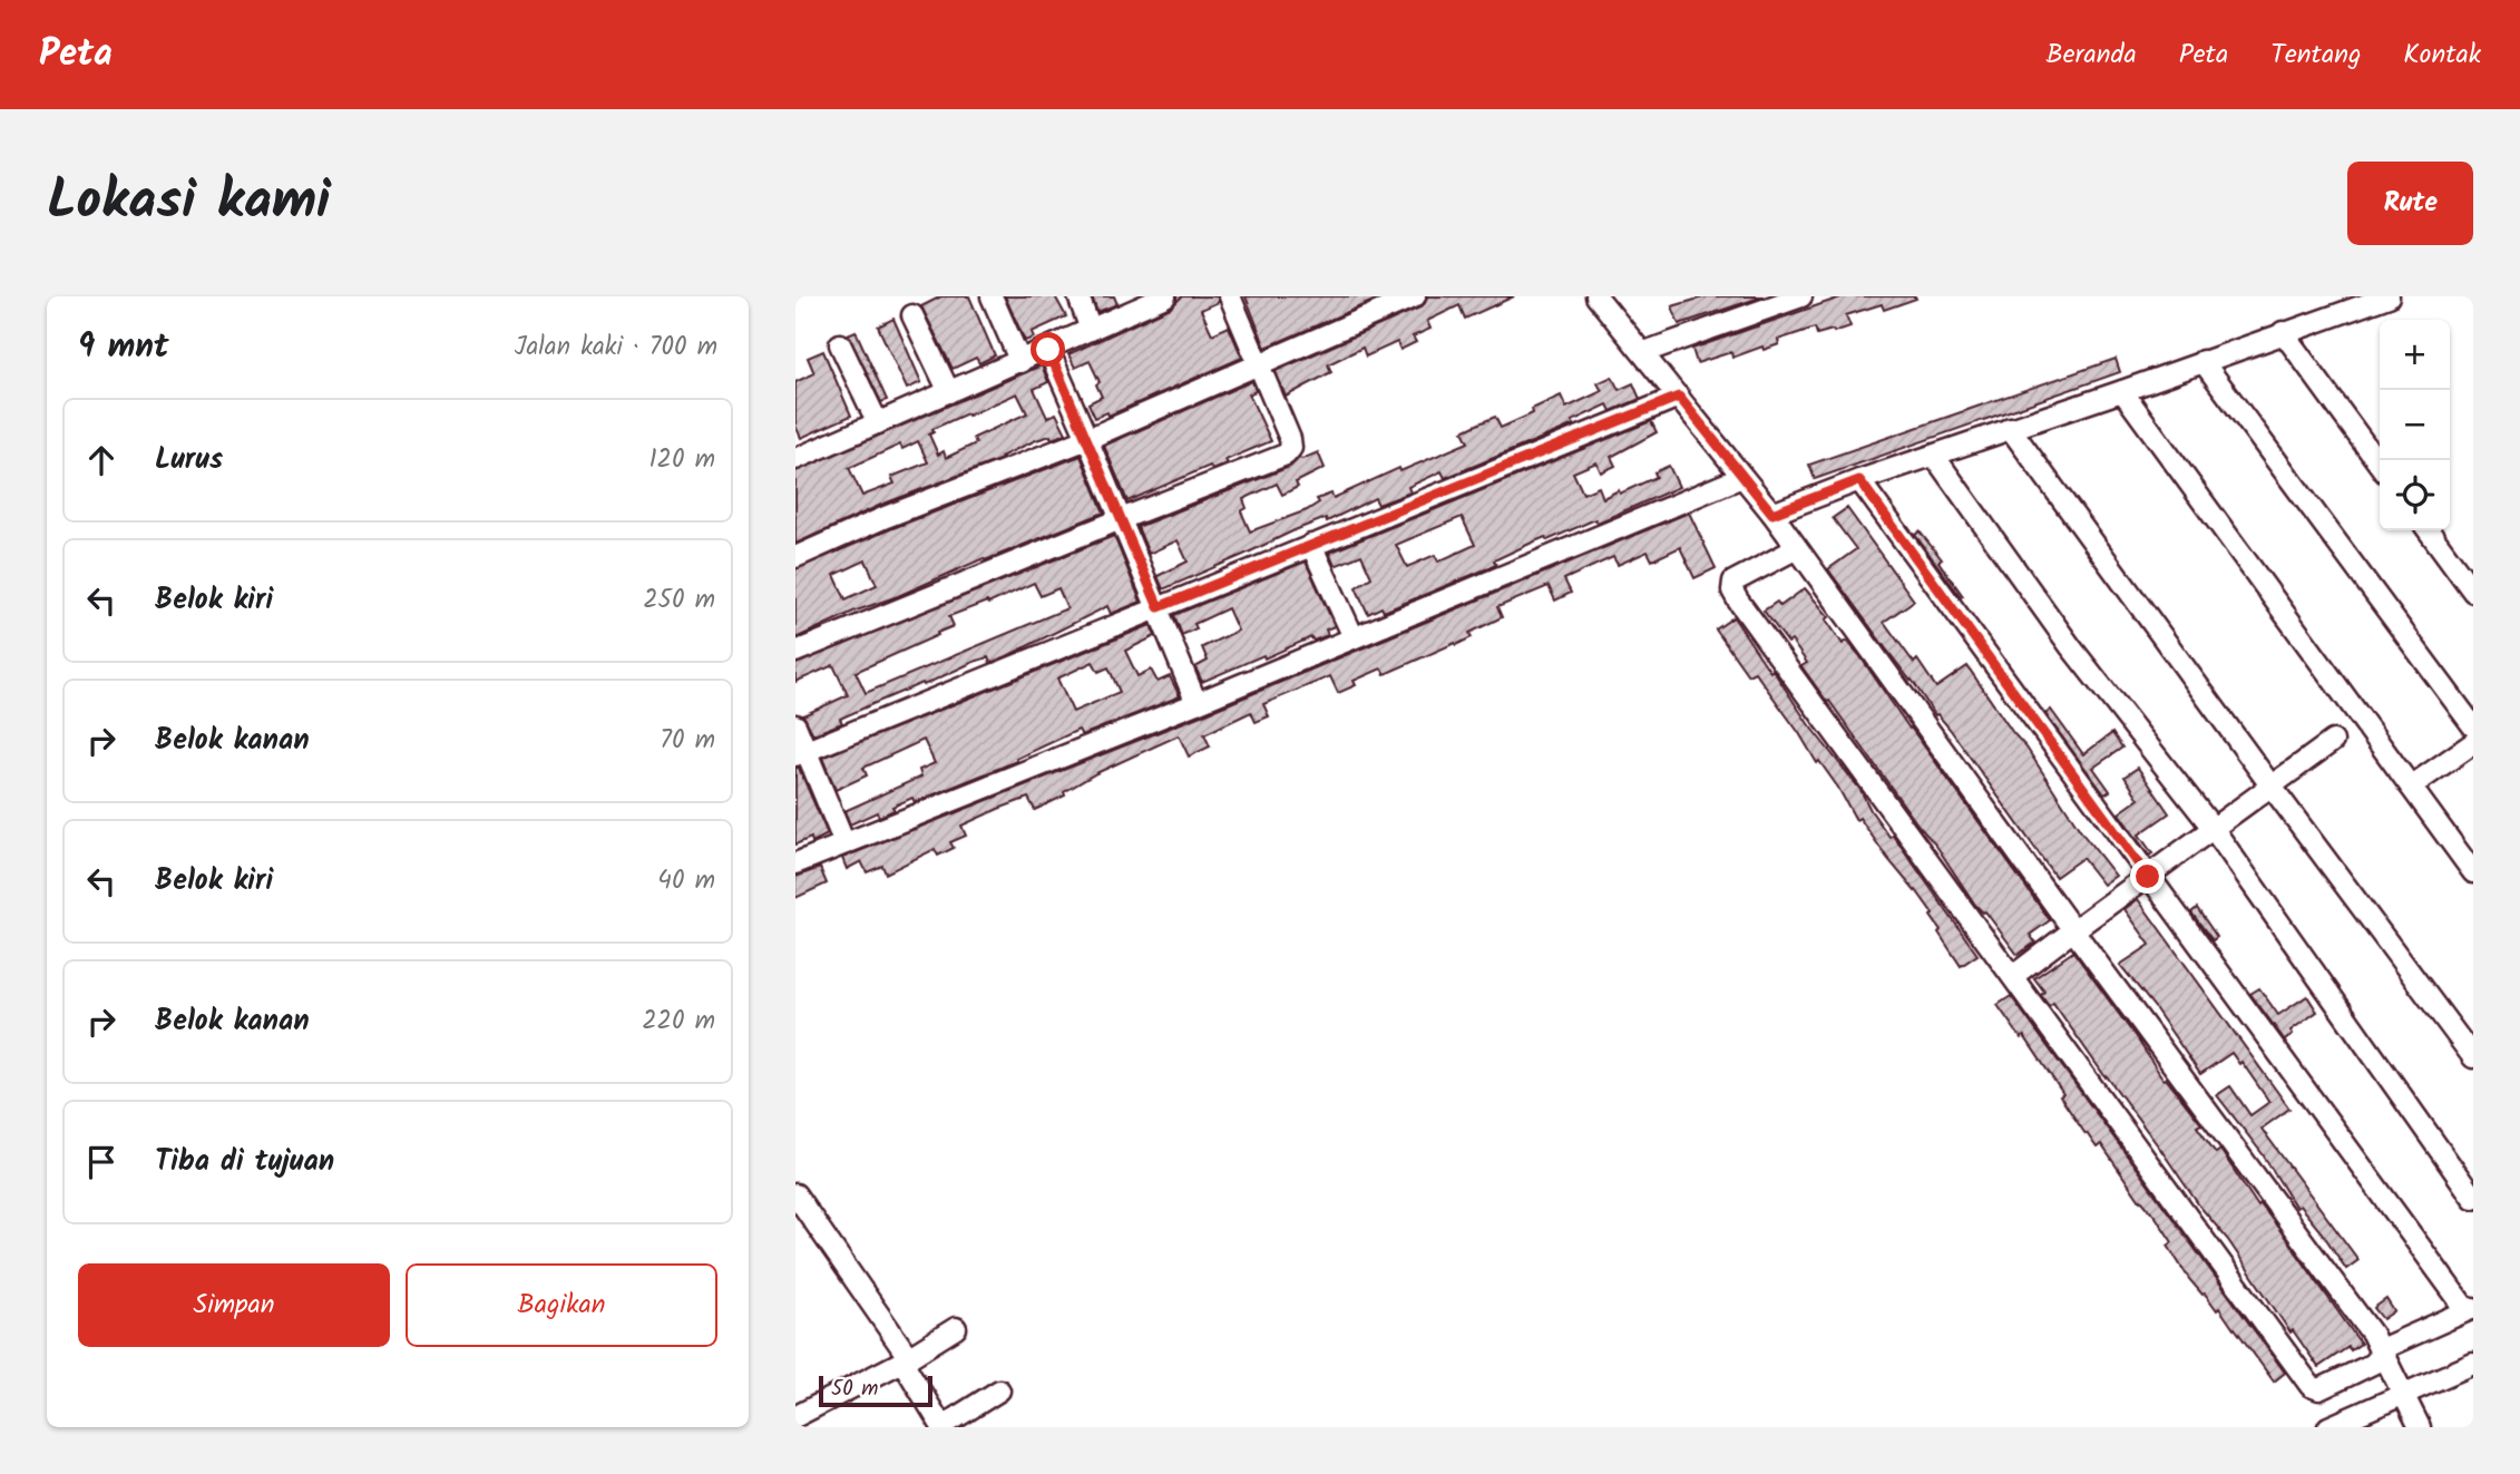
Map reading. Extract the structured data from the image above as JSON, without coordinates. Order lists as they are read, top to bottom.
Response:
{
  "scale_bar": "50 m",
  "page": {
    "header": "Peta",
    "nav": [
      "Beranda",
      "Peta",
      "Tentang",
      "Kontak"
    ],
    "title": "Lokasi kami",
    "buttons": [
      "Rute",
      ["Simpan", "Bagikan"]
    ],
    "heading": ["9 mnt", "Jalan kaki · 700 m"],
    "map_buttons": ["+", "−"],
    "list": [
      ["Lurus", "120 m"],
      ["Belok kiri", "250 m"],
      ["Belok kanan", "70 m"],
      ["Belok kiri", "40 m"],
      ["Belok kanan", "220 m"],
      "Tiba di tujuan"
    ],
    "scale": "50 m"
  }
}
